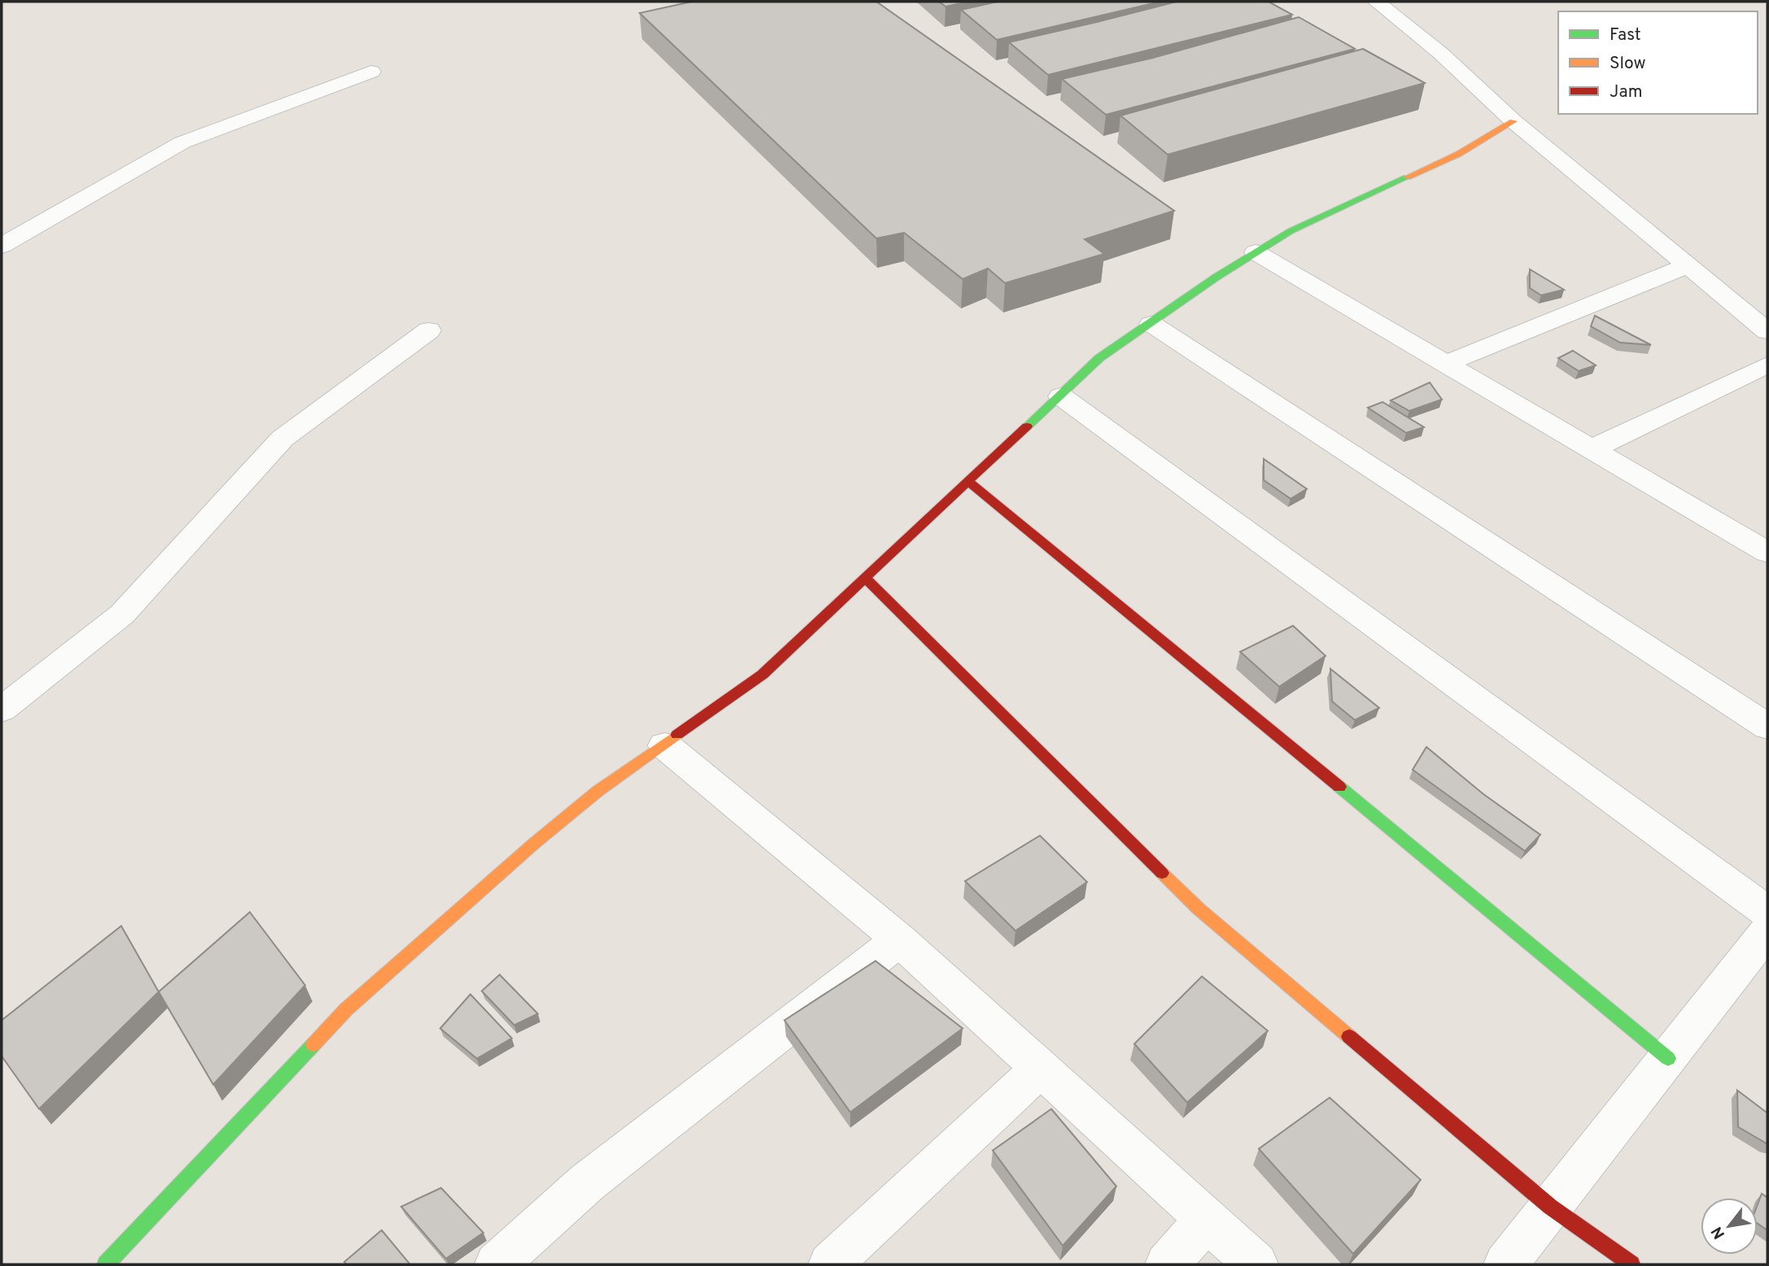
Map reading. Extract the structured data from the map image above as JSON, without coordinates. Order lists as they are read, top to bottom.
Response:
{
  "legend": ["Fast", "Slow", "Jam"],
  "north": "bottom left"
}
